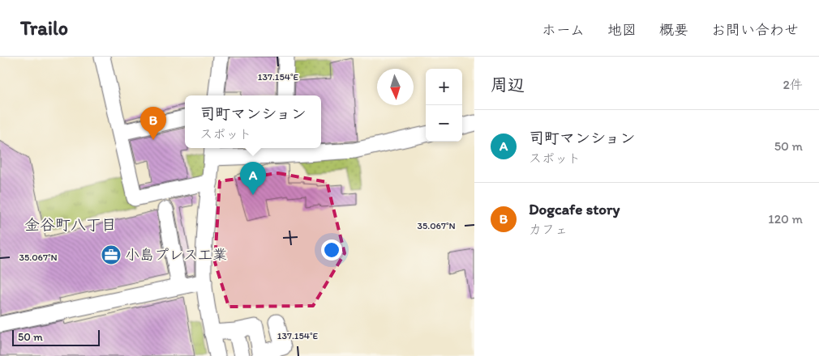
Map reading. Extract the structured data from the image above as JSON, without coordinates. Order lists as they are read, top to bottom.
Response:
{
  "districts": ["金谷町八丁目"],
  "places": {
    "office": ["小島プレス工業"]
  },
  "scale_bar": "50 m",
  "north": "bottom",
  "page": {
    "header": "Trailo",
    "nav": [
      "ホーム",
      "地図",
      "概要",
      "お問い合わせ"
    ],
    "heading": ["周辺", "2件"],
    "map_buttons": ["+", "−"],
    "popup": ["司町マンション", "スポット"],
    "pins": ["B", "A"],
    "list": [
      {
        "mark": "A",
        "name": "司町マンション",
        "note": "スポット",
        "value": "50 m"
      },
      {
        "mark": "B",
        "name": "Dogcafe story",
        "note": "カフェ",
        "value": "120 m"
      }
    ],
    "scale": "50 m"
  },
  "coordinates": ["137.154°E", "35.067°N"]
}
